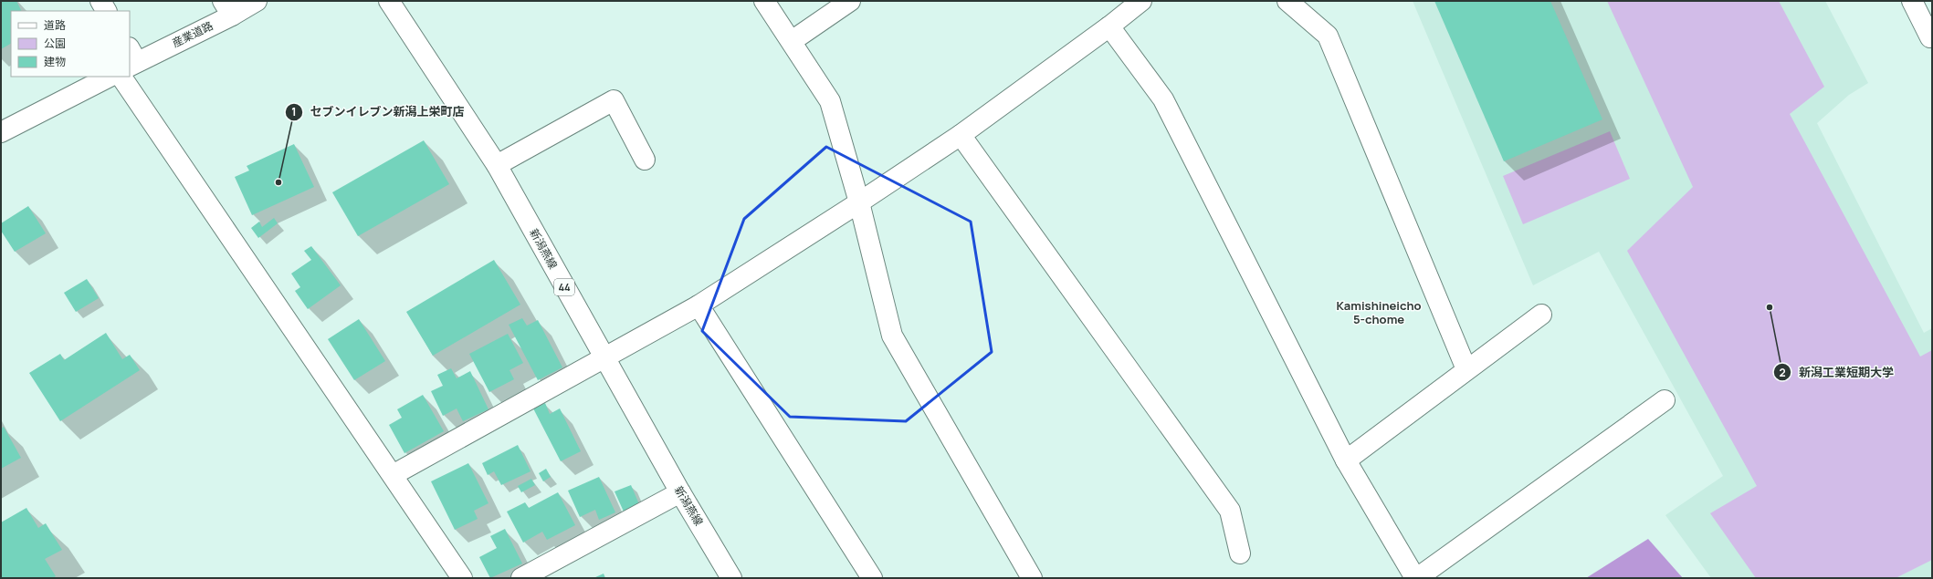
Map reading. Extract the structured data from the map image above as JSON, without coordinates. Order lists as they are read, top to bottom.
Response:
{
  "streets": {
    "street": ["産業道路", "新潟燕線", "44"]
  },
  "districts": ["Kamishineicho 5-chome"],
  "places": ["セブンイレブン新潟上栄町店", "新潟工業短期大学"],
  "legend": ["道路", "公園", "建物"]
}
